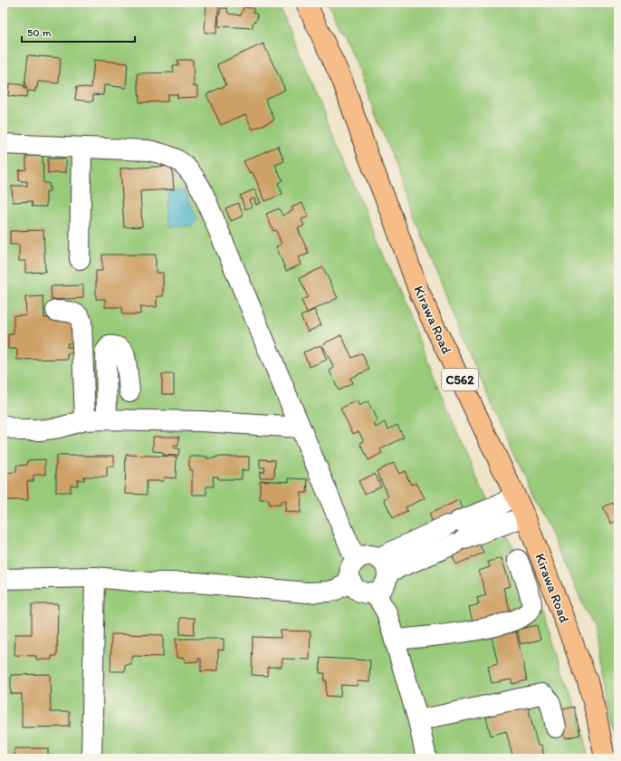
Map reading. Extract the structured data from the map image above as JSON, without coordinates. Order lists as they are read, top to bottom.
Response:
{
  "streets": {
    "main road": ["Kirawa Road", "C562"]
  },
  "scale_bar": "50 m"
}
